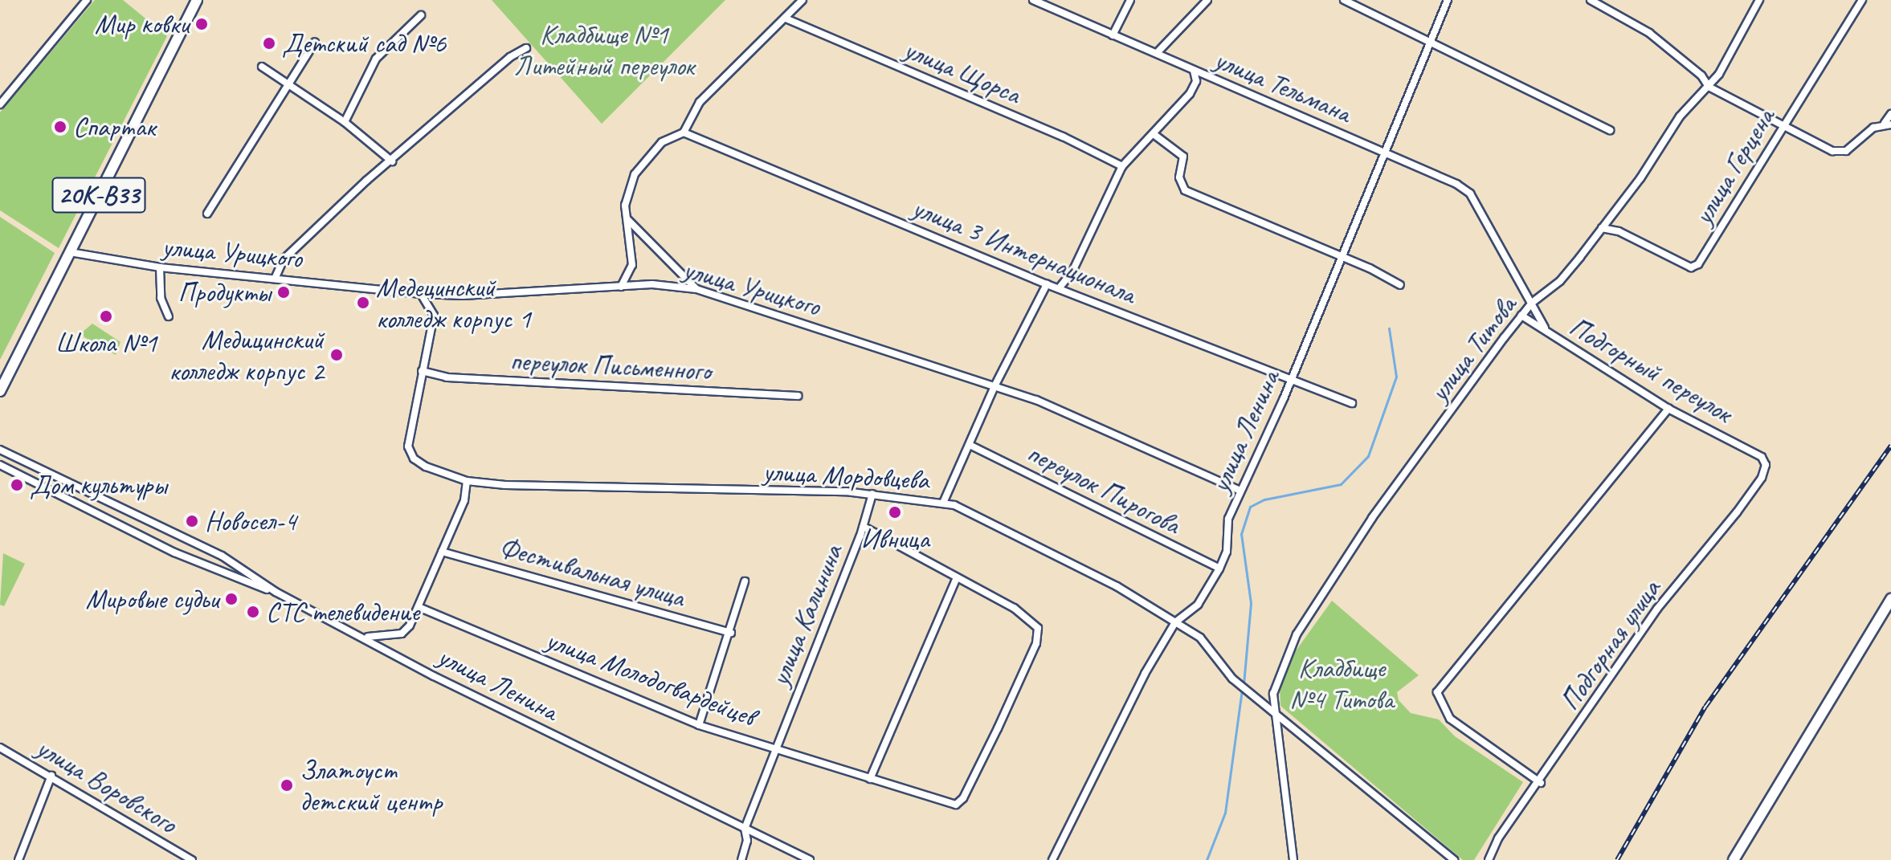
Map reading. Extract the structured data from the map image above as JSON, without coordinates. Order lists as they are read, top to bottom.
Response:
{
  "streets": {
    "main road": ["20К-В33"],
    "street": [
      "улица Щорса",
      "улица Тельмана",
      "улица Герцена",
      "улица 3 Интернационала",
      "улица Урицкого",
      "улица Титова",
      "переулок Письменного",
      "Подгорный переулок",
      "улица Ленина",
      "улица Мордовцева",
      "переулок Пирогова",
      "Фестивальная улица",
      "улица Калинина",
      "Подгорная улица",
      "улица Молодогвардейцев",
      "улица Воровского"
    ]
  },
  "crossings": [
    ["улица Тельмана", "улица Титова"],
    ["улица Тельмана", "Подгорный переулок"],
    ["улица Тельмана", "улица Ленина"],
    ["улица Герцена", "улица Титова"],
    ["20К-В33", "улица Урицкого"],
    ["улица 3 Интернационала", "улица Ленина"],
    ["улица Урицкого", "улица Ленина"],
    ["улица Титова", "Подгорный переулок"],
    ["улица Титова", "улица Мордовцева"],
    ["переулок Письменного", "улица Мордовцева"],
    ["Подгорный переулок", "Подгорная улица"],
    ["улица Ленина", "улица Мордовцева"],
    ["улица Ленина", "переулок Пирогова"],
    ["улица Ленина", "улица Калинина"],
    ["улица Мордовцева", "улица Калинина"],
    ["улица Калинина", "улица Молодогвардейцев"]
  ],
  "parks": ["Кладбище №1 Литейный переулок", "Кладбище №4 Титова"],
  "places": [
    "Мир ковки",
    "Детский сад №6",
    "Спартак",
    "Продукты",
    "Медецинский колледж корпус 1",
    "Школа №1",
    "Медицинский колледж корпус 2",
    "Дом культуры",
    "Ивница",
    "Новосел-4",
    "Мировые судьи",
    "СТС телевидение",
    "Златоуст детский центр"
  ]
}
